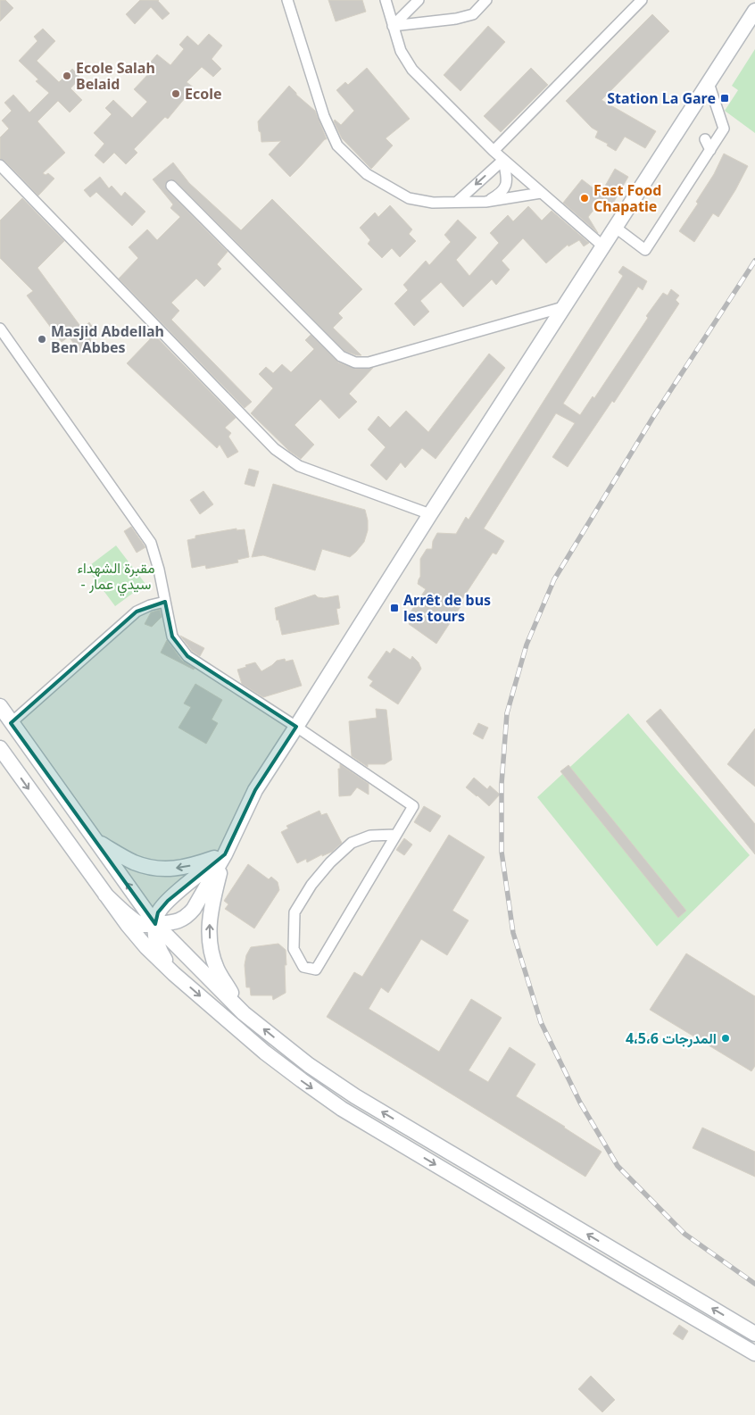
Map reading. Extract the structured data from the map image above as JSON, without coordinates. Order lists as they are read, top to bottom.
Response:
{
  "parks": ["مقبرة الشهداء - سيدي عمار"],
  "places": {
    "other": [
      "Ecole Salah Belaid",
      "Ecole",
      "Fast Food Chapatie",
      "Masjid Abdellah Ben Abbes",
      "المدرجات 4،5،6"
    ],
    "transit": ["Station La Gare", "Arrêt de bus les tours"]
  }
}
